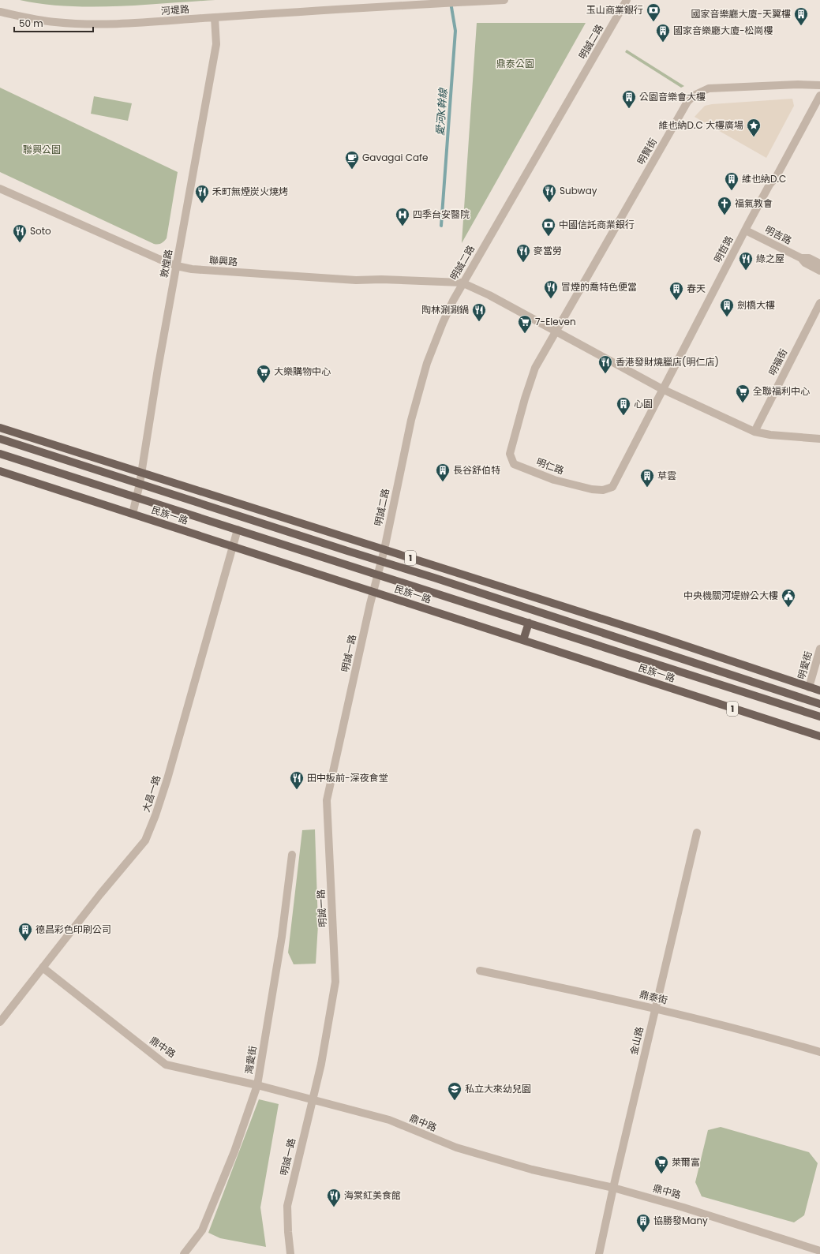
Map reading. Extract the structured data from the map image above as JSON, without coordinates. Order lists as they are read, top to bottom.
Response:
{
  "streets": {
    "main road": ["民族一路", "1"],
    "street": [
      "河堤路",
      "明誠二路",
      "明賢街",
      "明吉路",
      "明哲路",
      "聯興路",
      "敦煌路",
      "明福街",
      "明仁路",
      "明誠一路",
      "明愛街",
      "大昌一路",
      "鼎泰街",
      "金山路",
      "鼎中路",
      "灣愛街"
    ]
  },
  "crossings": [
    ["河堤路", "敦煌路"],
    ["明誠二路", "聯興路"],
    ["明誠二路", "1"],
    ["明誠二路", "明誠一路"],
    ["明賢街", "明哲路"],
    ["明賢街", "明仁路"],
    ["明吉路", "明哲路"],
    ["明哲路", "明仁路"],
    ["聯興路", "敦煌路"],
    ["敦煌路", "民族一路"],
    ["敦煌路", "1"],
    ["民族一路", "明誠一路"],
    ["民族一路", "大昌一路"],
    ["1", "明誠一路"],
    ["1", "明愛街"],
    ["明誠一路", "鼎中路"],
    ["大昌一路", "鼎中路"],
    ["鼎泰街", "金山路"],
    ["金山路", "鼎中路"],
    ["鼎中路", "灣愛街"]
  ],
  "water": ["愛河K幹線"],
  "parks": ["鼎泰公園", "聯興公園"],
  "places": {
    "bank": ["玉山商業銀行", "中國信託商業銀行"],
    "building": [
      "國家音樂廳大廈-天翼樓",
      "國家音樂廳大廈-松崗樓",
      "公園音樂會大樓",
      "維也納D.C",
      "春天",
      "劍橋大樓",
      "心園",
      "長谷舒伯特",
      "草雲",
      "德昌彩色印刷公司",
      "協勝發Many"
    ],
    "place": ["維也納D.C 大樓廣場"],
    "cafe": ["Gavagai Cafe"],
    "restaurant": [
      "Subway",
      "禾町無煙炭火燒烤",
      "Soto",
      "麥當勞",
      "綠之屋",
      "冒煙的喬特色便當",
      "陶林涮涮鍋",
      "香港發財燒臘店(明仁店)",
      "田中板前-深夜食堂",
      "海棠紅美食館"
    ],
    "church": ["福氣教會"],
    "hospital": ["四季台安醫院"],
    "supermarket": [
      "7-Eleven",
      "大樂購物中心",
      "全聯福利中心",
      "萊爾富"
    ],
    "public building": ["中央機關河堤辦公大樓"],
    "school or university": ["私立大來幼兒園"]
  },
  "scale_bar": "50 m"
}
